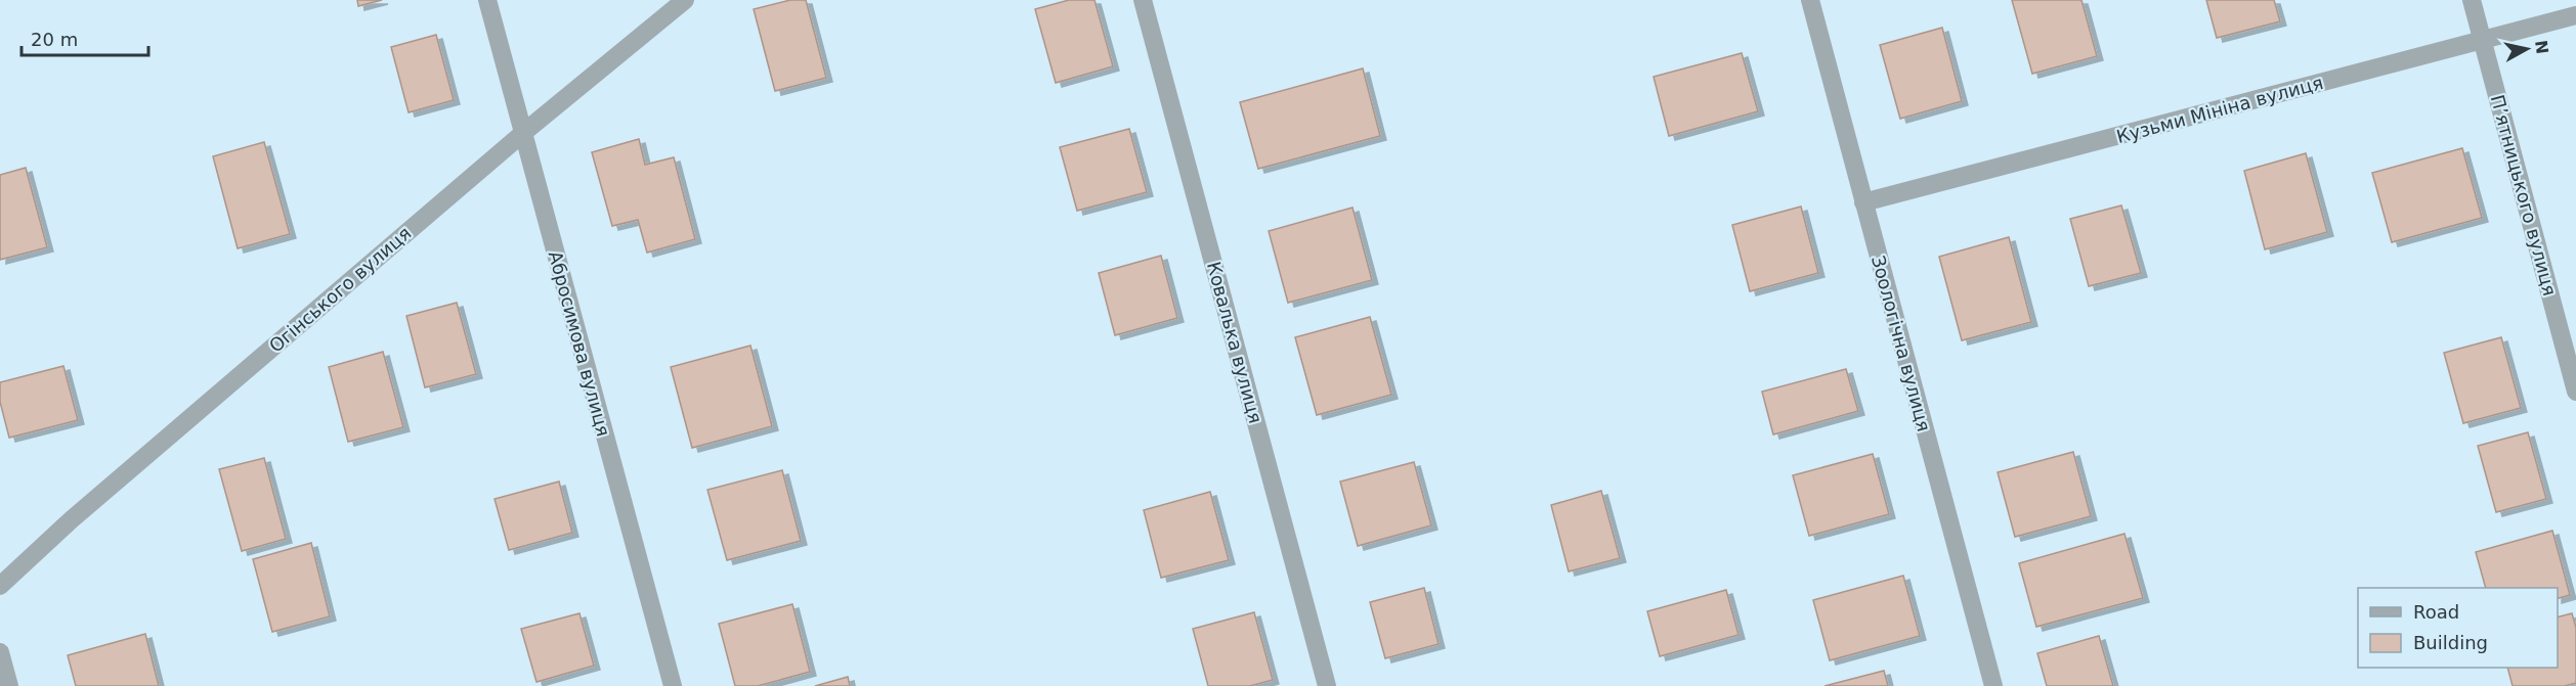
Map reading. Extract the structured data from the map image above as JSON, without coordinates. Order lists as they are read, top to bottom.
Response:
{
  "streets": {
    "street": [
      "Кузьми Мініна вулиця",
      "П’ятницького вулиця",
      "Огінського вулиця",
      "Ковалька вулиця",
      "Абросимова вулиця",
      "Зоологічна вулиця"
    ]
  },
  "crossings": [
    ["Кузьми Мініна вулиця", "П’ятницького вулиця"],
    ["Кузьми Мініна вулиця", "Зоологічна вулиця"],
    ["Огінського вулиця", "Абросимова вулиця"]
  ],
  "legend": ["Road", "Building"],
  "scale_bar": "20 m",
  "north": "right"
}
